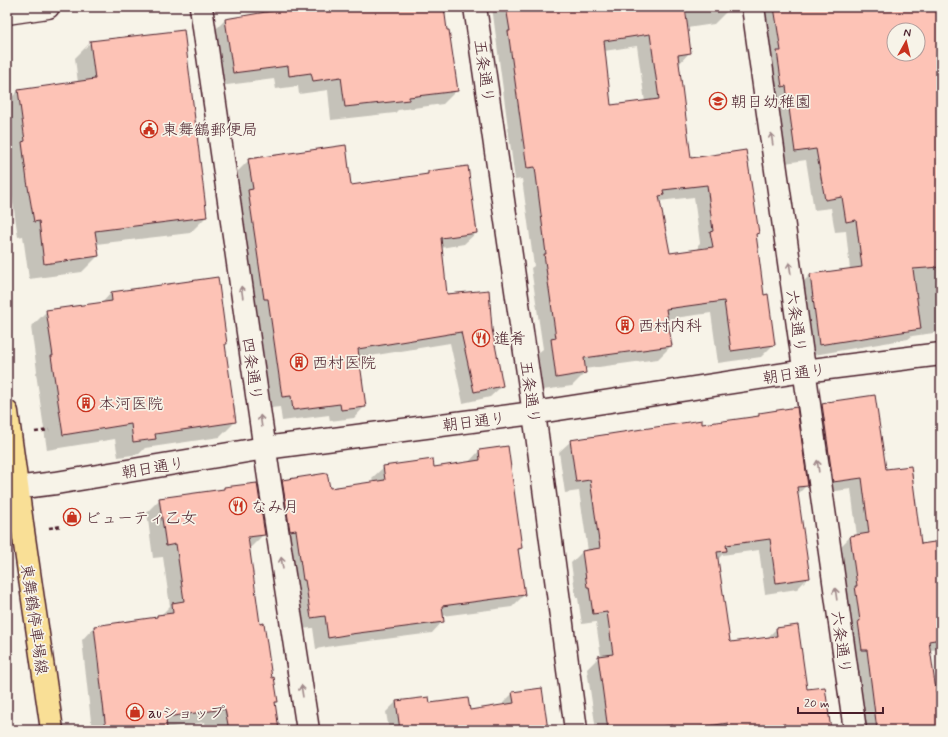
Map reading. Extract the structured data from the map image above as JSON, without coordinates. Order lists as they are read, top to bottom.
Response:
{
  "streets": {
    "main road": ["東舞鶴停車場線"],
    "street": [
      "五条通り",
      "六条通り",
      "四条通り",
      "朝日通り"
    ]
  },
  "crossings": [
    ["五条通り", "朝日通り"],
    ["六条通り", "朝日通り"],
    ["四条通り", "朝日通り"],
    ["朝日通り", "東舞鶴停車場線"]
  ],
  "one_way": ["六条通り", "四条通り"],
  "places": {
    "school or university": ["朝日幼稚園"],
    "public building": ["東舞鶴郵便局"],
    "building": ["西村内科", "西村医院", "本河医院"],
    "restaurant": ["進肴", "なみ月"],
    "shop": ["ビューティ乙女", "auショップ"]
  },
  "scale_bar": "20 m",
  "north": "top"
}
